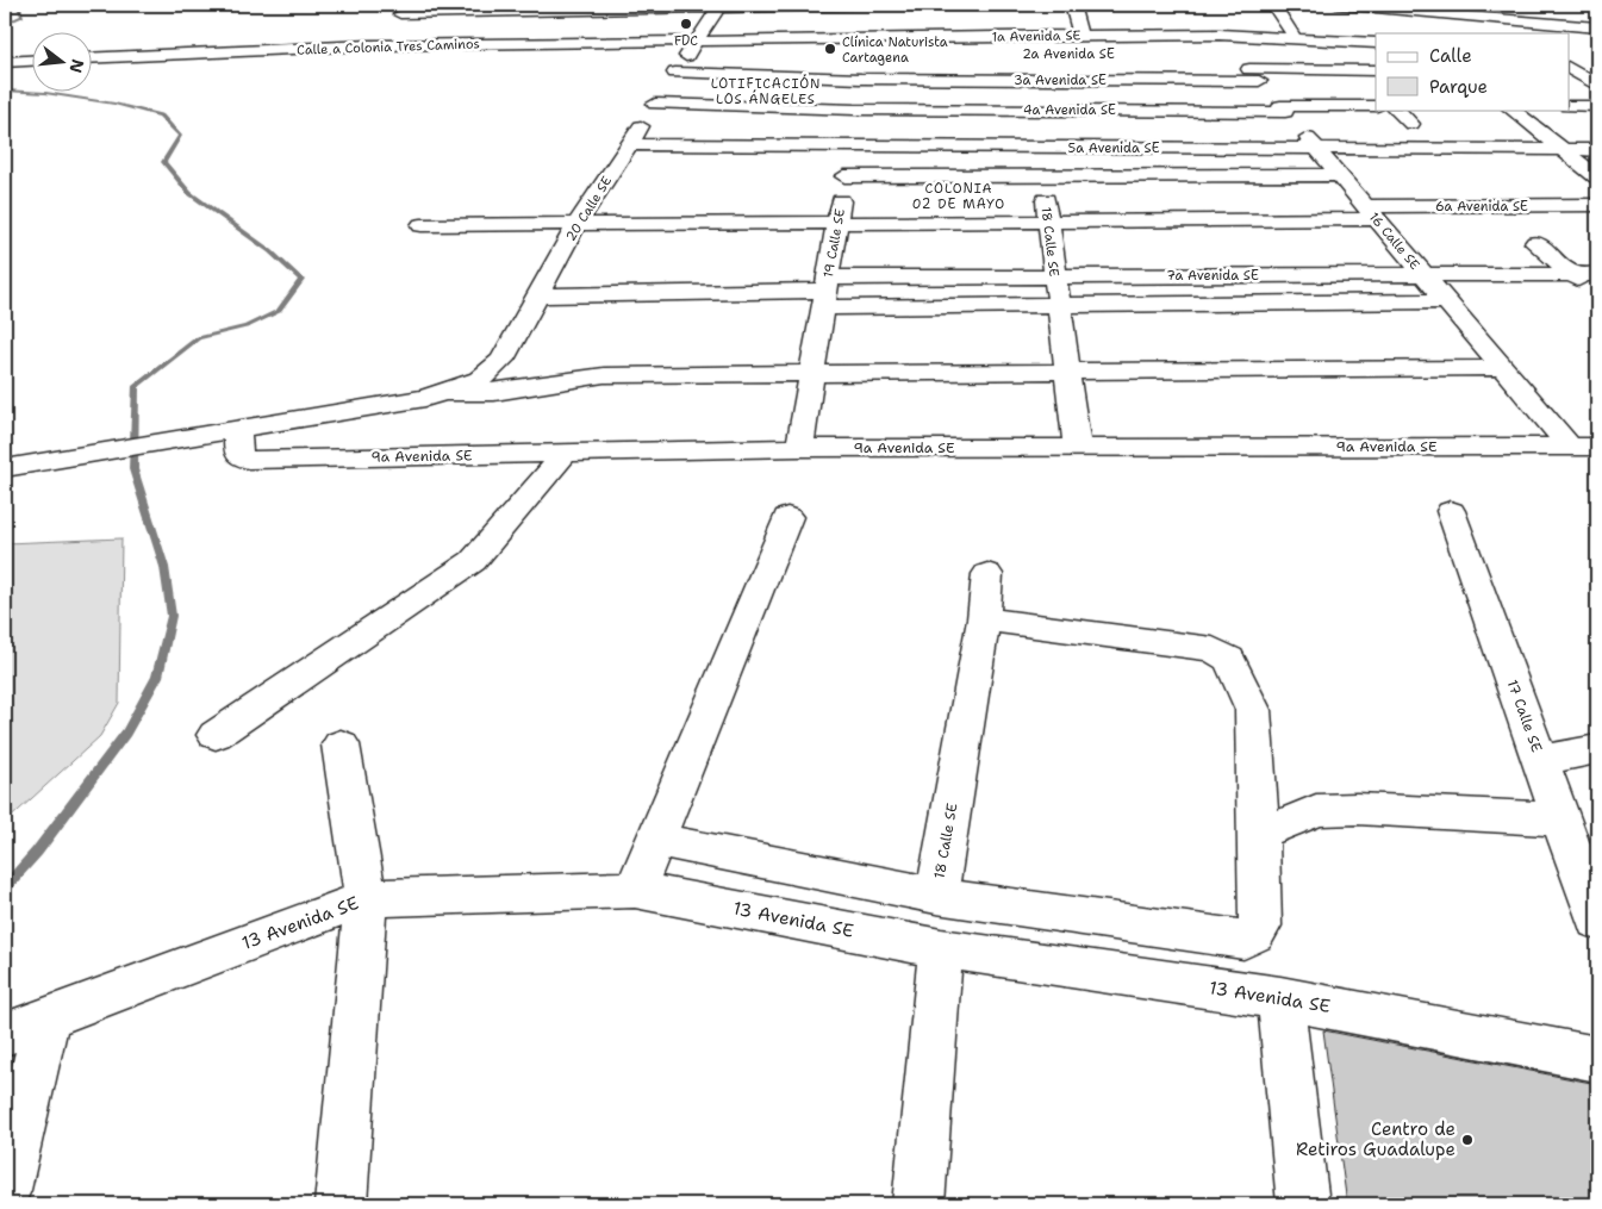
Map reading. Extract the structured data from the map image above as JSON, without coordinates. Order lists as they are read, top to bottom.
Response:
{
  "streets": {
    "street": [
      "1a Avenida SE",
      "Calle a Colonia Tres Caminos",
      "3a Avenida SE",
      "4a Avenida SE",
      "5a Avenida SE",
      "6a Avenida SE",
      "20 Calle SE",
      "16 Calle SE",
      "18 Calle SE",
      "19 Calle SE",
      "7a Avenida SE",
      "9a Avenida SE",
      "17 Calle SE",
      "13 Avenida SE"
    ]
  },
  "crossings": [
    ["1a Avenida SE", "Calle a Colonia Tres Caminos"],
    ["1a Avenida SE", "3a Avenida SE"],
    ["1a Avenida SE", "20 Calle SE"],
    ["1a Avenida SE", "16 Calle SE"],
    ["1a Avenida SE", "18 Calle SE"],
    ["1a Avenida SE", "19 Calle SE"],
    ["Calle a Colonia Tres Caminos", "20 Calle SE"],
    ["3a Avenida SE", "20 Calle SE"],
    ["3a Avenida SE", "16 Calle SE"],
    ["3a Avenida SE", "18 Calle SE"],
    ["3a Avenida SE", "19 Calle SE"],
    ["4a Avenida SE", "20 Calle SE"],
    ["4a Avenida SE", "16 Calle SE"],
    ["4a Avenida SE", "18 Calle SE"],
    ["4a Avenida SE", "19 Calle SE"],
    ["5a Avenida SE", "20 Calle SE"],
    ["5a Avenida SE", "16 Calle SE"],
    ["5a Avenida SE", "18 Calle SE"],
    ["5a Avenida SE", "19 Calle SE"],
    ["6a Avenida SE", "20 Calle SE"],
    ["6a Avenida SE", "16 Calle SE"],
    ["6a Avenida SE", "18 Calle SE"],
    ["6a Avenida SE", "19 Calle SE"],
    ["16 Calle SE", "7a Avenida SE"],
    ["16 Calle SE", "9a Avenida SE"],
    ["18 Calle SE", "7a Avenida SE"],
    ["18 Calle SE", "9a Avenida SE"],
    ["19 Calle SE", "7a Avenida SE"],
    ["19 Calle SE", "9a Avenida SE"]
  ],
  "districts": ["LOTIFICACIÓN LOS ÁNGELES", "COLONIA 02 DE MAYO"],
  "places": ["FDC", "Clínica Naturista Cartagena", "Centro de Retiros Guadalupe"],
  "legend": ["Calle", "Parque"],
  "north": "right"
}
